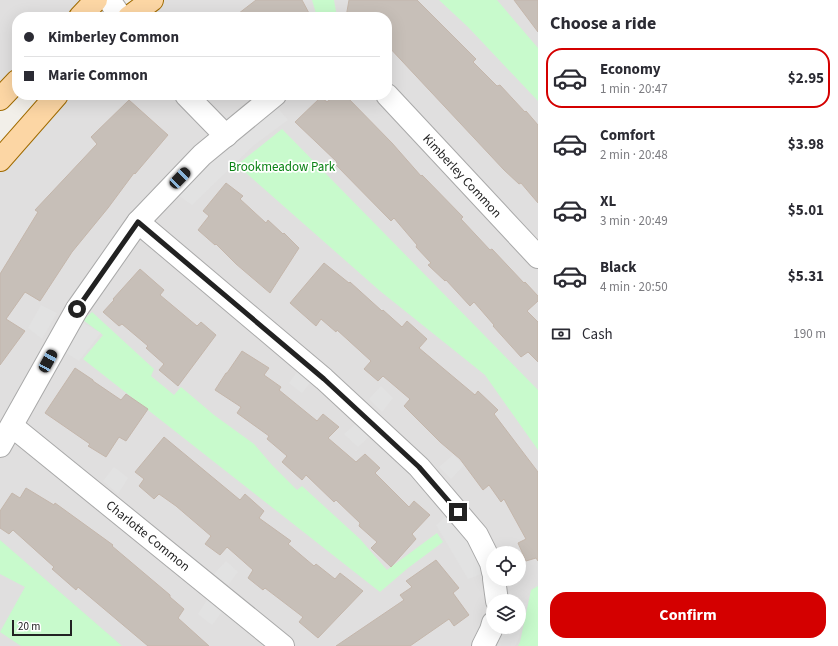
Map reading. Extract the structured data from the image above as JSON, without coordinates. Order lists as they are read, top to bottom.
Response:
{
  "streets": {
    "street": ["Kimberley Common", "Charlotte Common"]
  },
  "parks": ["Brookmeadow Park"],
  "scale_bar": "20 m",
  "page": {
    "heading": "Choose a ride",
    "banner": ["Kimberley Common", "Marie Common"],
    "list": [
      {
        "name": "Economy",
        "note": "1 min · 20:47",
        "value": "$2.95"
      },
      {
        "name": "Comfort",
        "note": "2 min · 20:48",
        "value": "$3.98"
      },
      {
        "name": "XL",
        "note": "3 min · 20:49",
        "value": "$5.01"
      },
      {
        "name": "Black",
        "note": "4 min · 20:50",
        "value": "$5.31"
      }
    ],
    "pay": ["Cash", "190 m"],
    "buttons": "Confirm",
    "scale": "20 m"
  }
}
